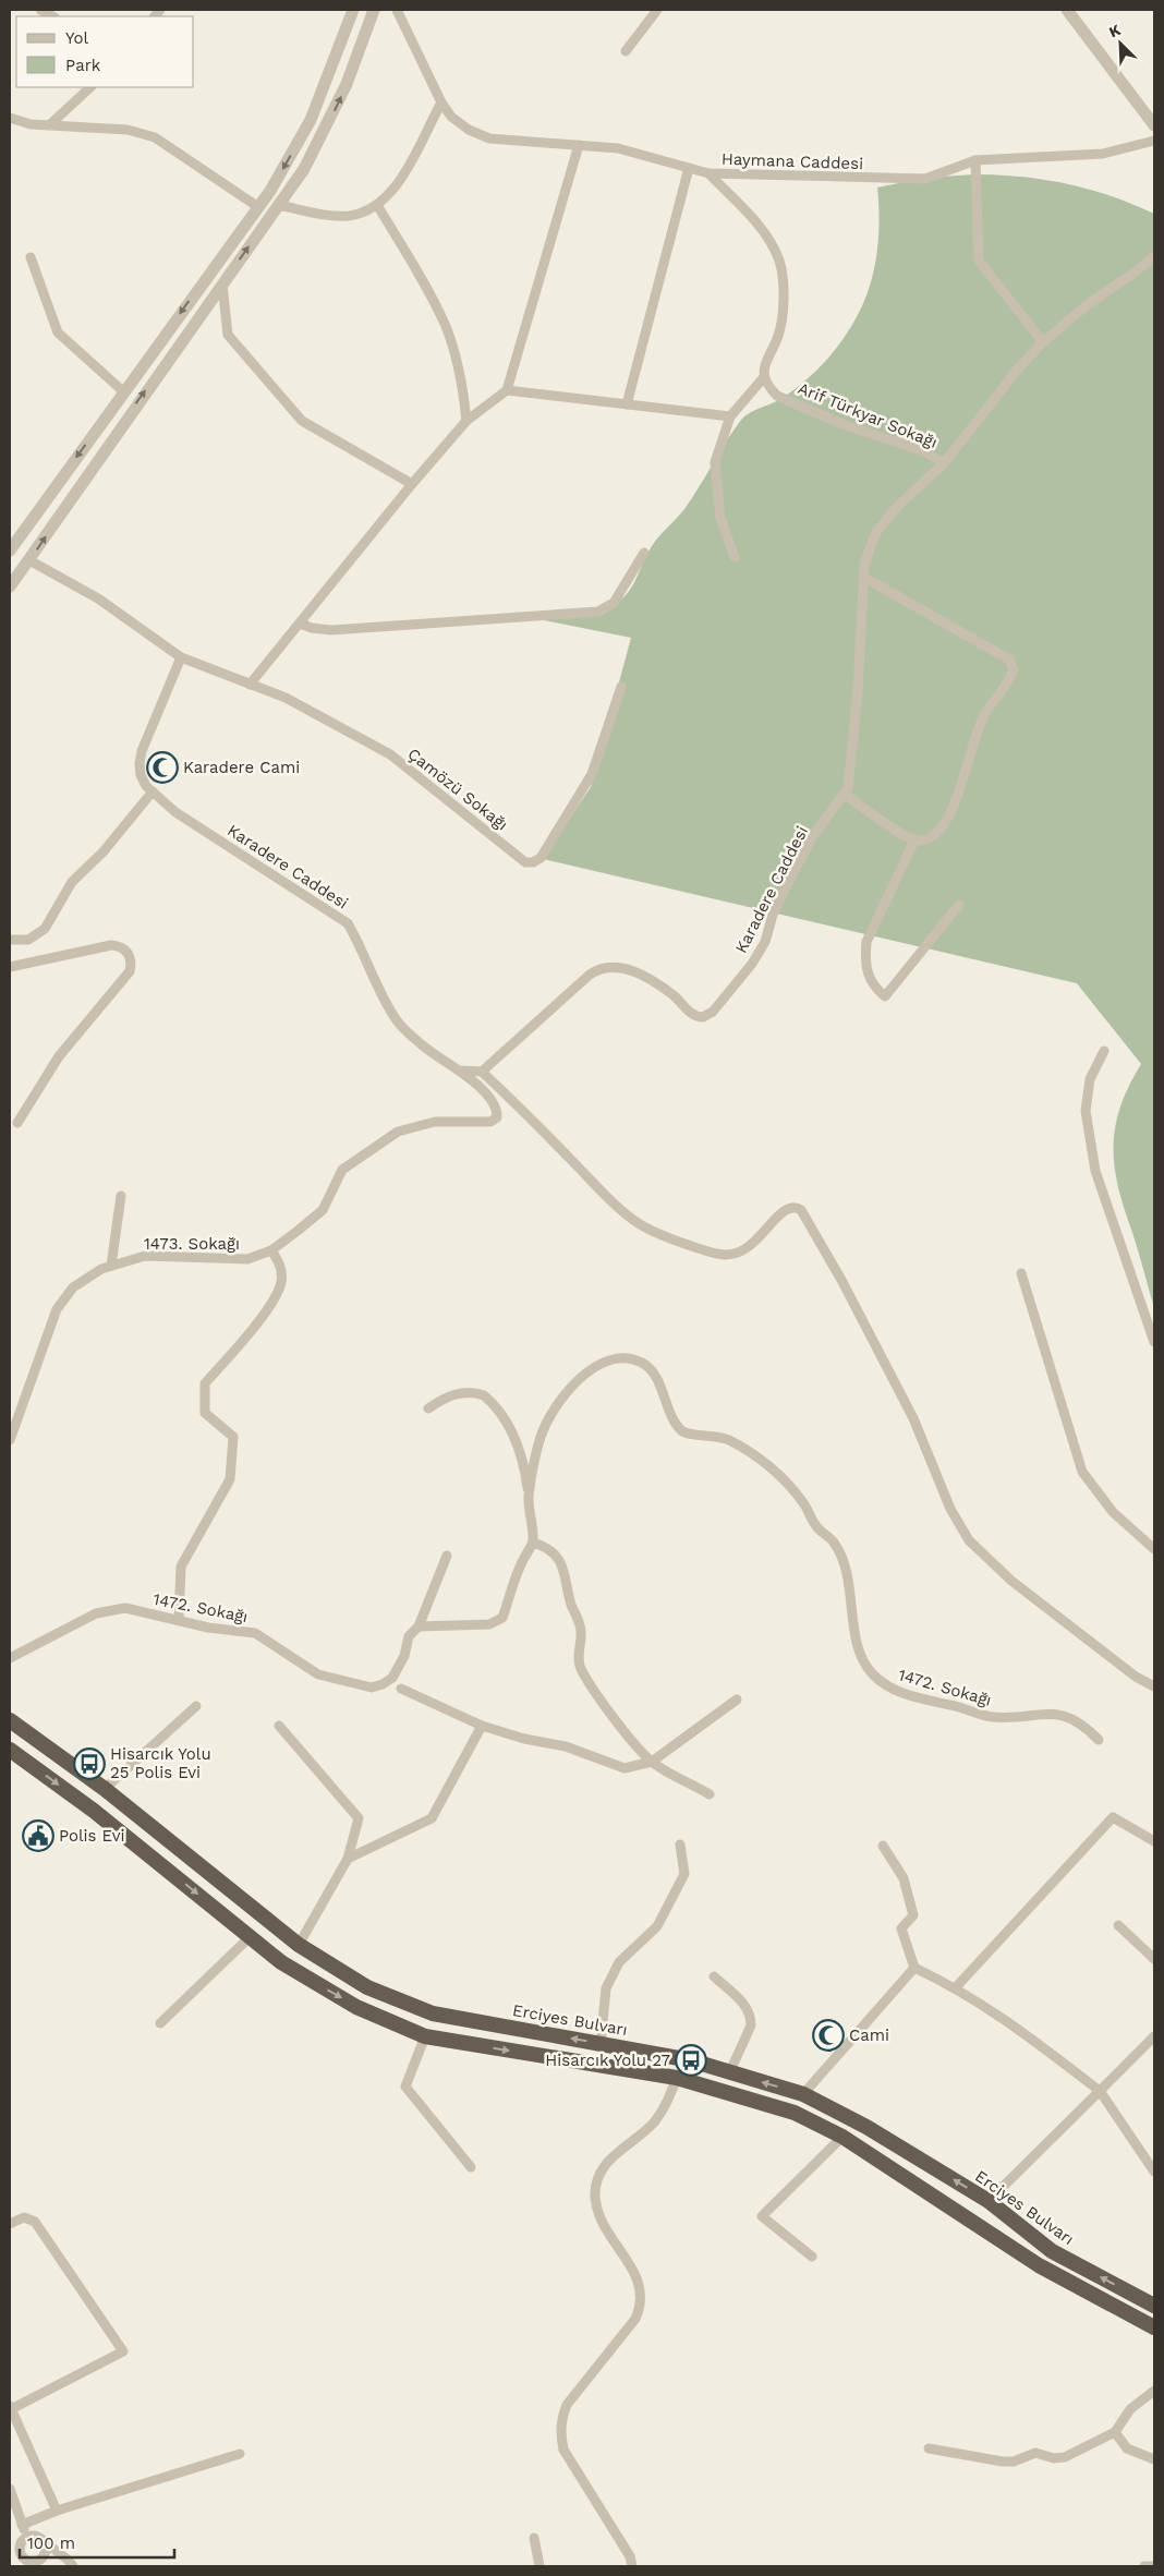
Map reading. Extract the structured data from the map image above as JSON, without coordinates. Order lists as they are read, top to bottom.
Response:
{
  "streets": {
    "highway": ["Erciyes Bulvarı"],
    "street": [
      "Haymana Caddesi",
      "Arif Türkyar Sokağı",
      "Çamözü Sokağı",
      "Karadere Caddesi",
      "1473. Sokağı",
      "1472. Sokağı"
    ]
  },
  "crossings": [
    ["Arif Türkyar Sokağı", "Karadere Caddesi"],
    ["Çamözü Sokağı", "Karadere Caddesi"],
    ["Karadere Caddesi", "1473. Sokağı"]
  ],
  "places": {
    "mosque": ["Karadere Cami", "Cami"],
    "bus stop": ["Hisarcık Yolu 25 Polis Evi", "Hisarcık Yolu 27"],
    "public building": ["Polis Evi"]
  },
  "legend": ["Yol", "Park"],
  "scale_bar": "100 m",
  "north": "top left"
}
